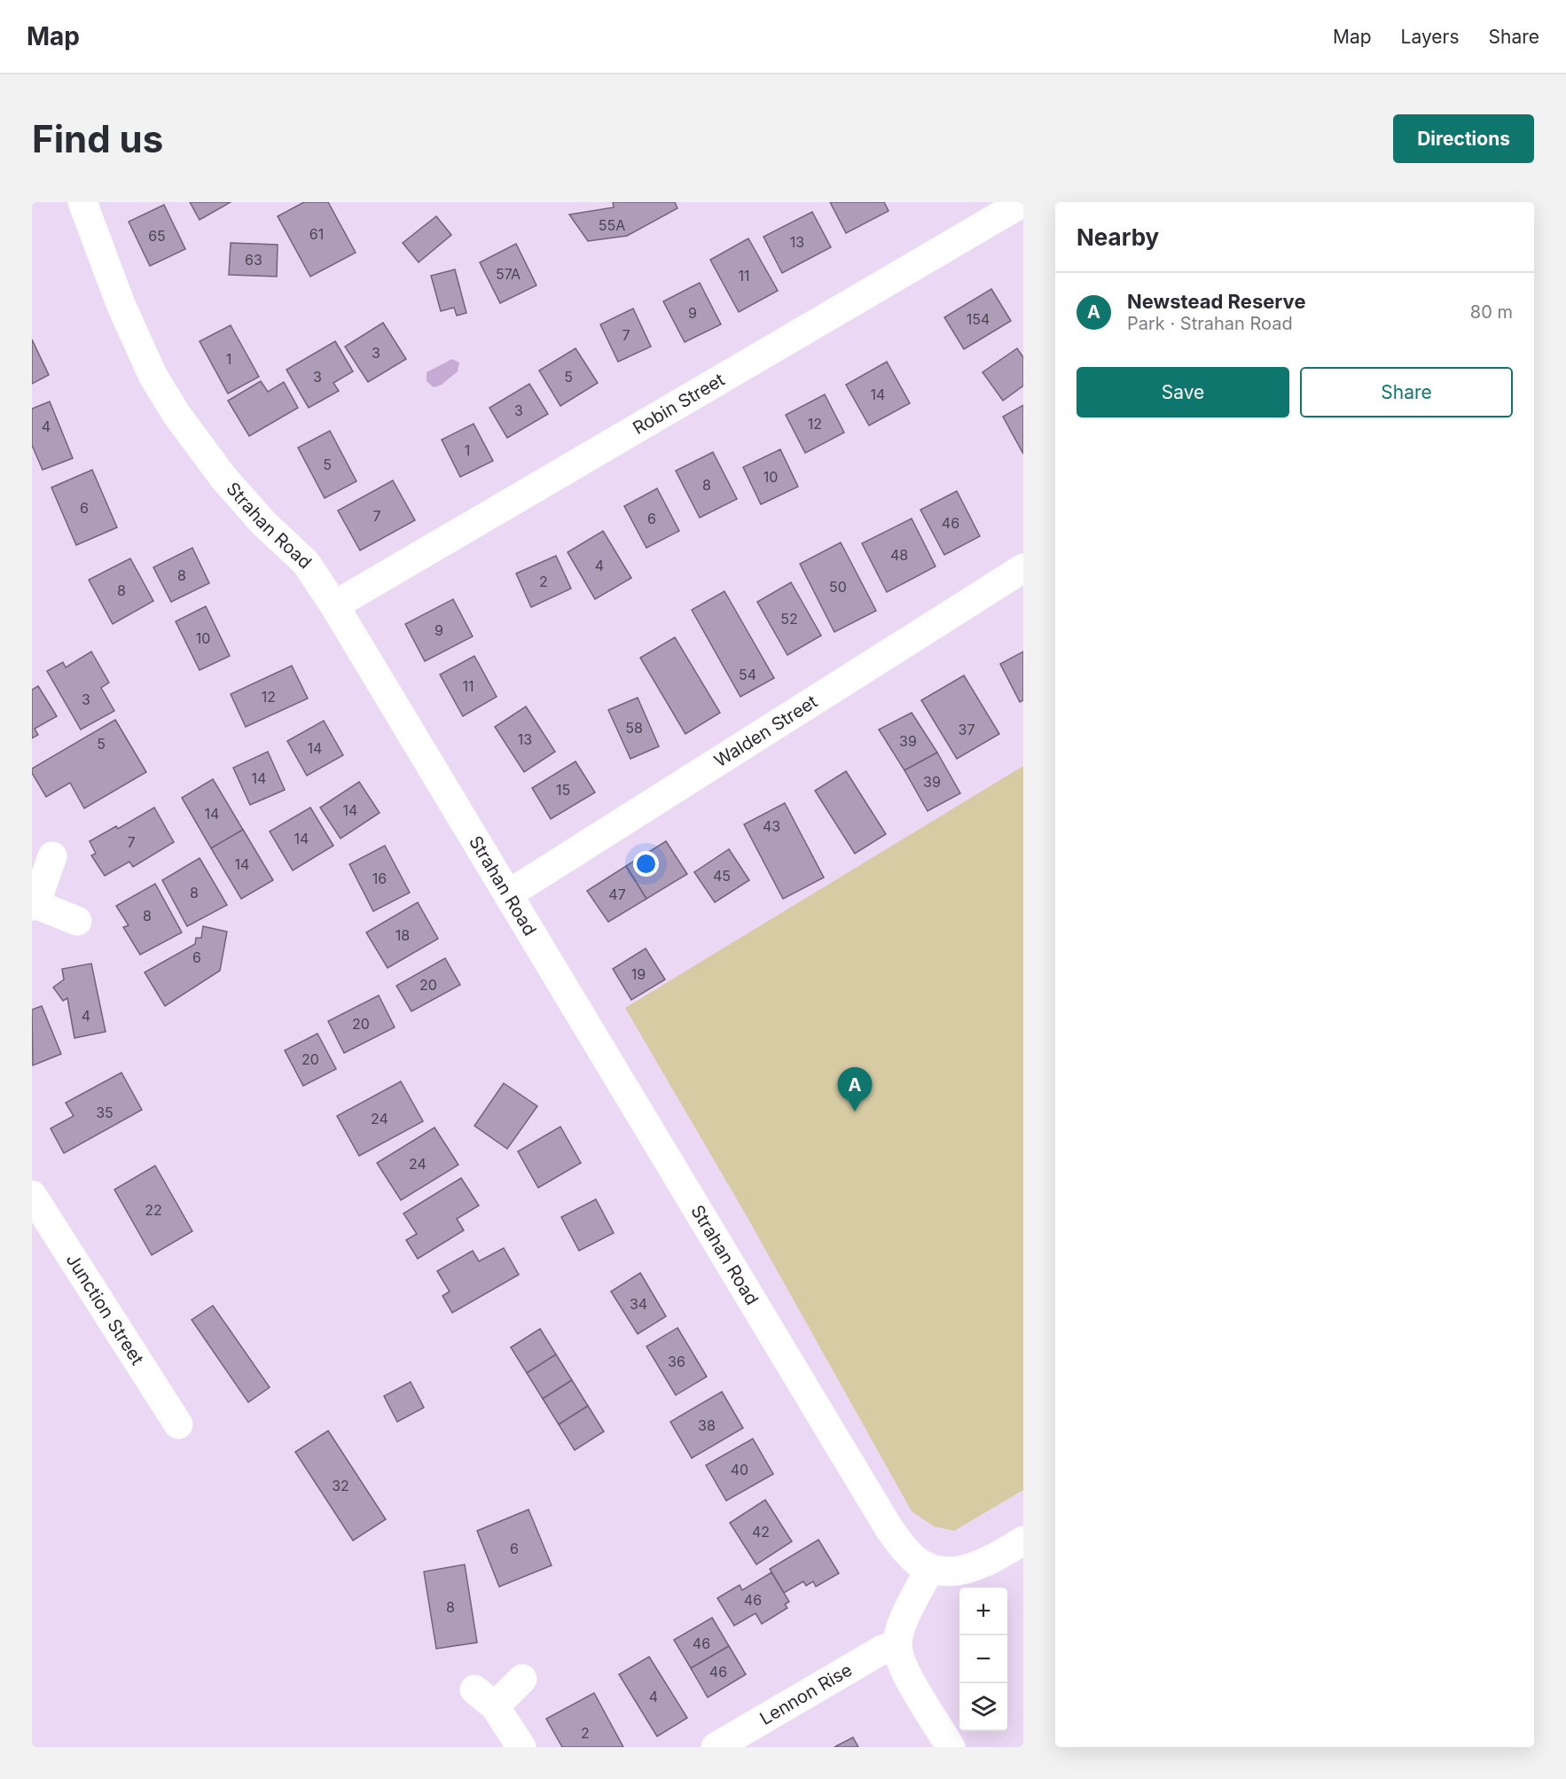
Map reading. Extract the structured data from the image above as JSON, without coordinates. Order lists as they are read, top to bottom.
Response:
{
  "streets": {
    "street": [
      "Robin Street",
      "Strahan Road",
      "Walden Street",
      "Junction Street",
      "Lennon Rise"
    ]
  },
  "crossings": [
    ["Robin Street", "Strahan Road"],
    ["Strahan Road", "Walden Street"]
  ],
  "house_numbers": [
    "55A",
    "61",
    "65",
    "13",
    "63",
    "57A",
    "11",
    "9",
    "154",
    "7",
    "3",
    "1",
    "3",
    "5",
    "14",
    "3",
    "12",
    "4",
    "1",
    "5",
    "10",
    "8",
    "6",
    "7",
    "6",
    "46",
    "48",
    "4",
    "8",
    "2",
    "50",
    "8",
    "52",
    "9",
    "10",
    "54",
    "11",
    "12",
    "3",
    "58",
    "37",
    "13",
    "39",
    "5",
    "14",
    "14",
    "39",
    "15",
    "14",
    "14",
    "43",
    "14",
    "7",
    "14",
    "45",
    "16",
    "8",
    "47",
    "8",
    "18",
    "6",
    "19",
    "20",
    "4",
    "20",
    "20",
    "35",
    "24",
    "24",
    "22",
    "34",
    "36",
    "38",
    "40",
    "32",
    "42",
    "6",
    "46",
    "8",
    "46",
    "46",
    "4",
    "2"
  ],
  "page": {
    "header": "Map",
    "nav": ["Map", "Layers", "Share"],
    "buttons": [
      "Directions",
      ["Save", "Share"]
    ],
    "title": "Find us",
    "heading": "Nearby",
    "list": [
      {
        "mark": "A",
        "name": "Newstead Reserve",
        "note": "Park · Strahan Road",
        "value": "80 m"
      }
    ],
    "pins": "A",
    "map_buttons": ["+", "−"]
  }
}
